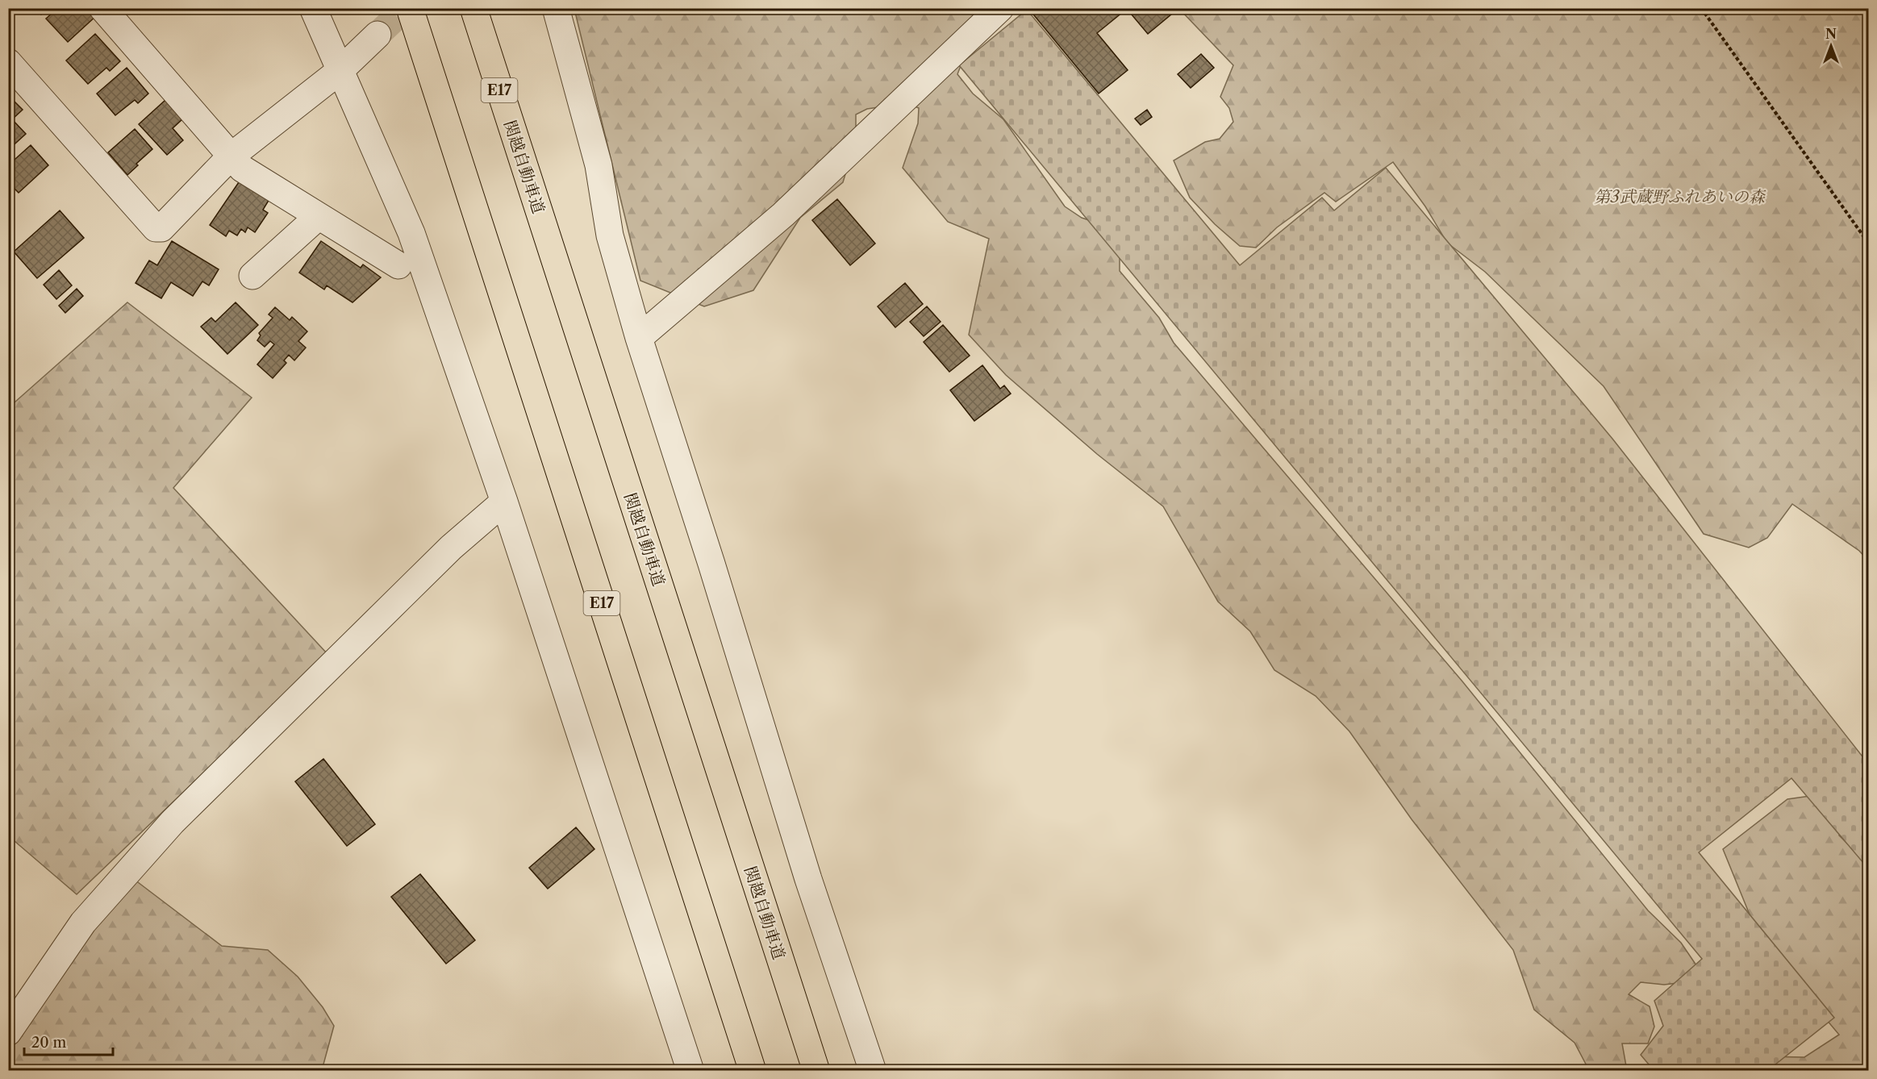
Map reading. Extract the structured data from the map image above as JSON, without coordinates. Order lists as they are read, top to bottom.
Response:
{
  "streets": {
    "highway": ["E17", "関越自動車道"]
  },
  "parks": ["第3武蔵野ふれあいの森"],
  "scale_bar": "20 m",
  "north": "top"
}
